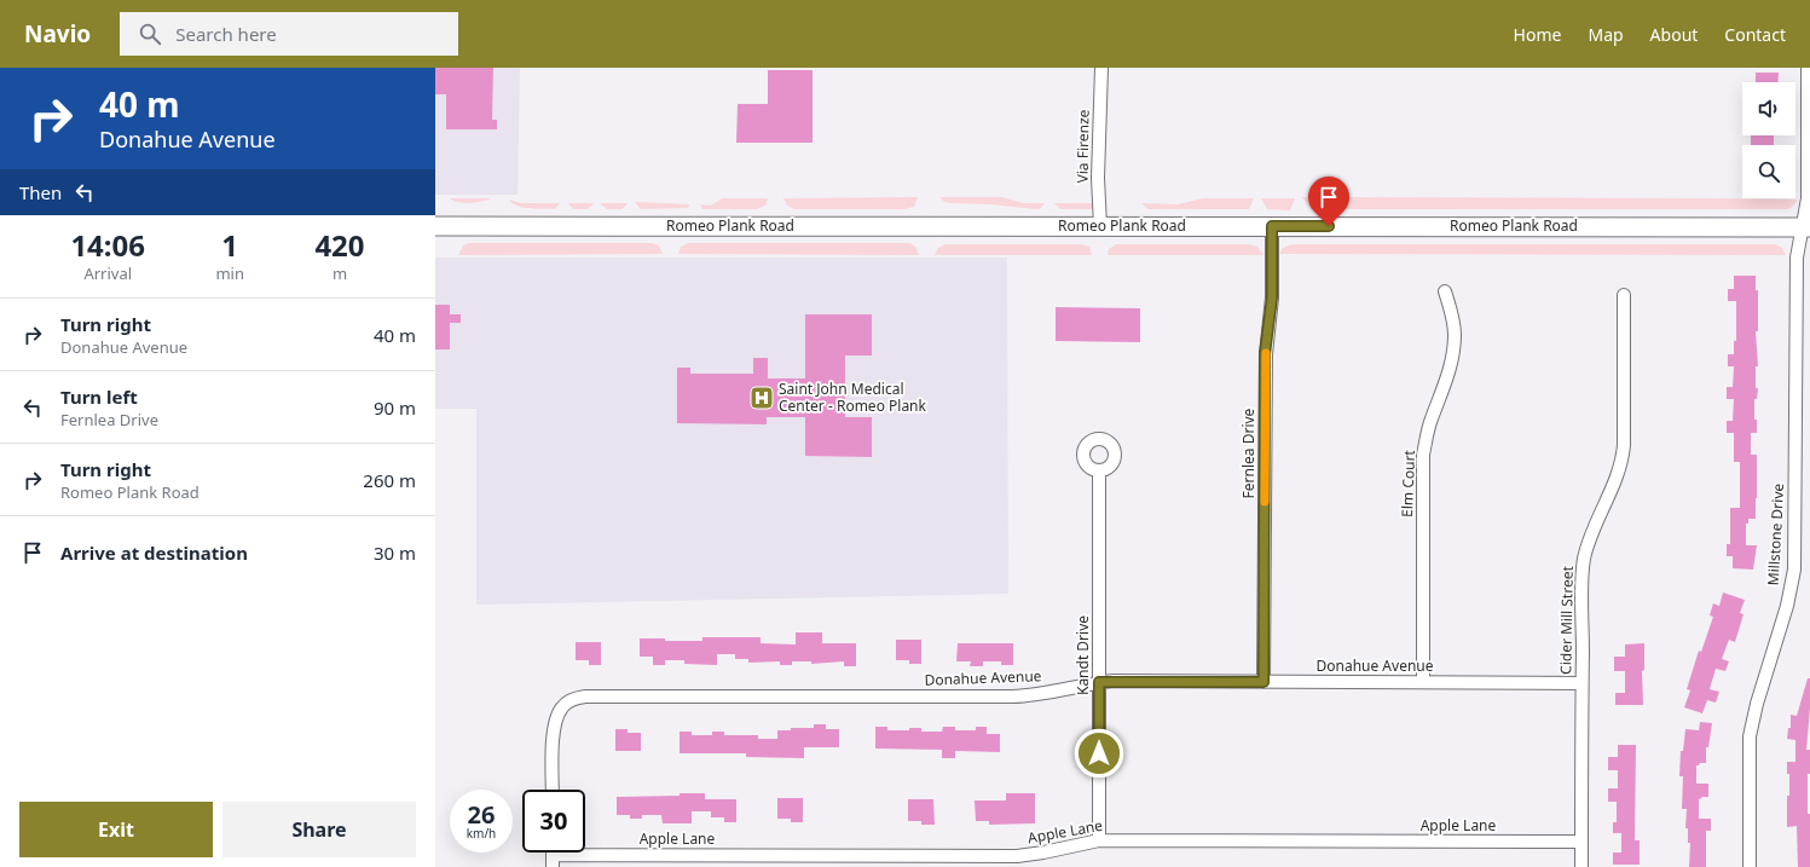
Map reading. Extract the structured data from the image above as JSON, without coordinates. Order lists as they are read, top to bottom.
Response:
{
  "streets": {
    "main road": ["Romeo Plank Road"],
    "street": [
      "Via Firenze",
      "Fernlea Drive",
      "Elm Court",
      "Millstone Drive",
      "Cider Mill Street",
      "Kandt Drive",
      "Donahue Avenue",
      "Apple Lane"
    ]
  },
  "crossings": [
    ["Via Firenze", "Romeo Plank Road"],
    ["Romeo Plank Road", "Fernlea Drive"],
    ["Romeo Plank Road", "Millstone Drive"],
    ["Fernlea Drive", "Donahue Avenue"],
    ["Elm Court", "Donahue Avenue"],
    ["Cider Mill Street", "Donahue Avenue"],
    ["Cider Mill Street", "Apple Lane"],
    ["Kandt Drive", "Donahue Avenue"],
    ["Kandt Drive", "Apple Lane"]
  ],
  "places": {
    "hospital": ["Saint John Medical Center - Romeo Plank"]
  },
  "page": {
    "header": "Navio",
    "search": "Search here",
    "nav": [
      "Home",
      "Map",
      "About",
      "Contact"
    ],
    "turn": ["40 m", "Donahue Avenue"],
    "then": "Then",
    "eta": [
      "14:06",
      "Arrival",
      "1",
      "min",
      "420",
      "m"
    ],
    "list": [
      {
        "name": "Turn right",
        "note": "Donahue Avenue",
        "value": "40 m"
      },
      {
        "name": "Turn left",
        "note": "Fernlea Drive",
        "value": "90 m"
      },
      {
        "name": "Turn right",
        "note": "Romeo Plank Road",
        "value": "260 m"
      },
      {
        "name": "Arrive at destination",
        "value": "30 m"
      }
    ],
    "speed": "26 km/h",
    "limit": "30",
    "buttons": ["Exit", "Share"]
  }
}
